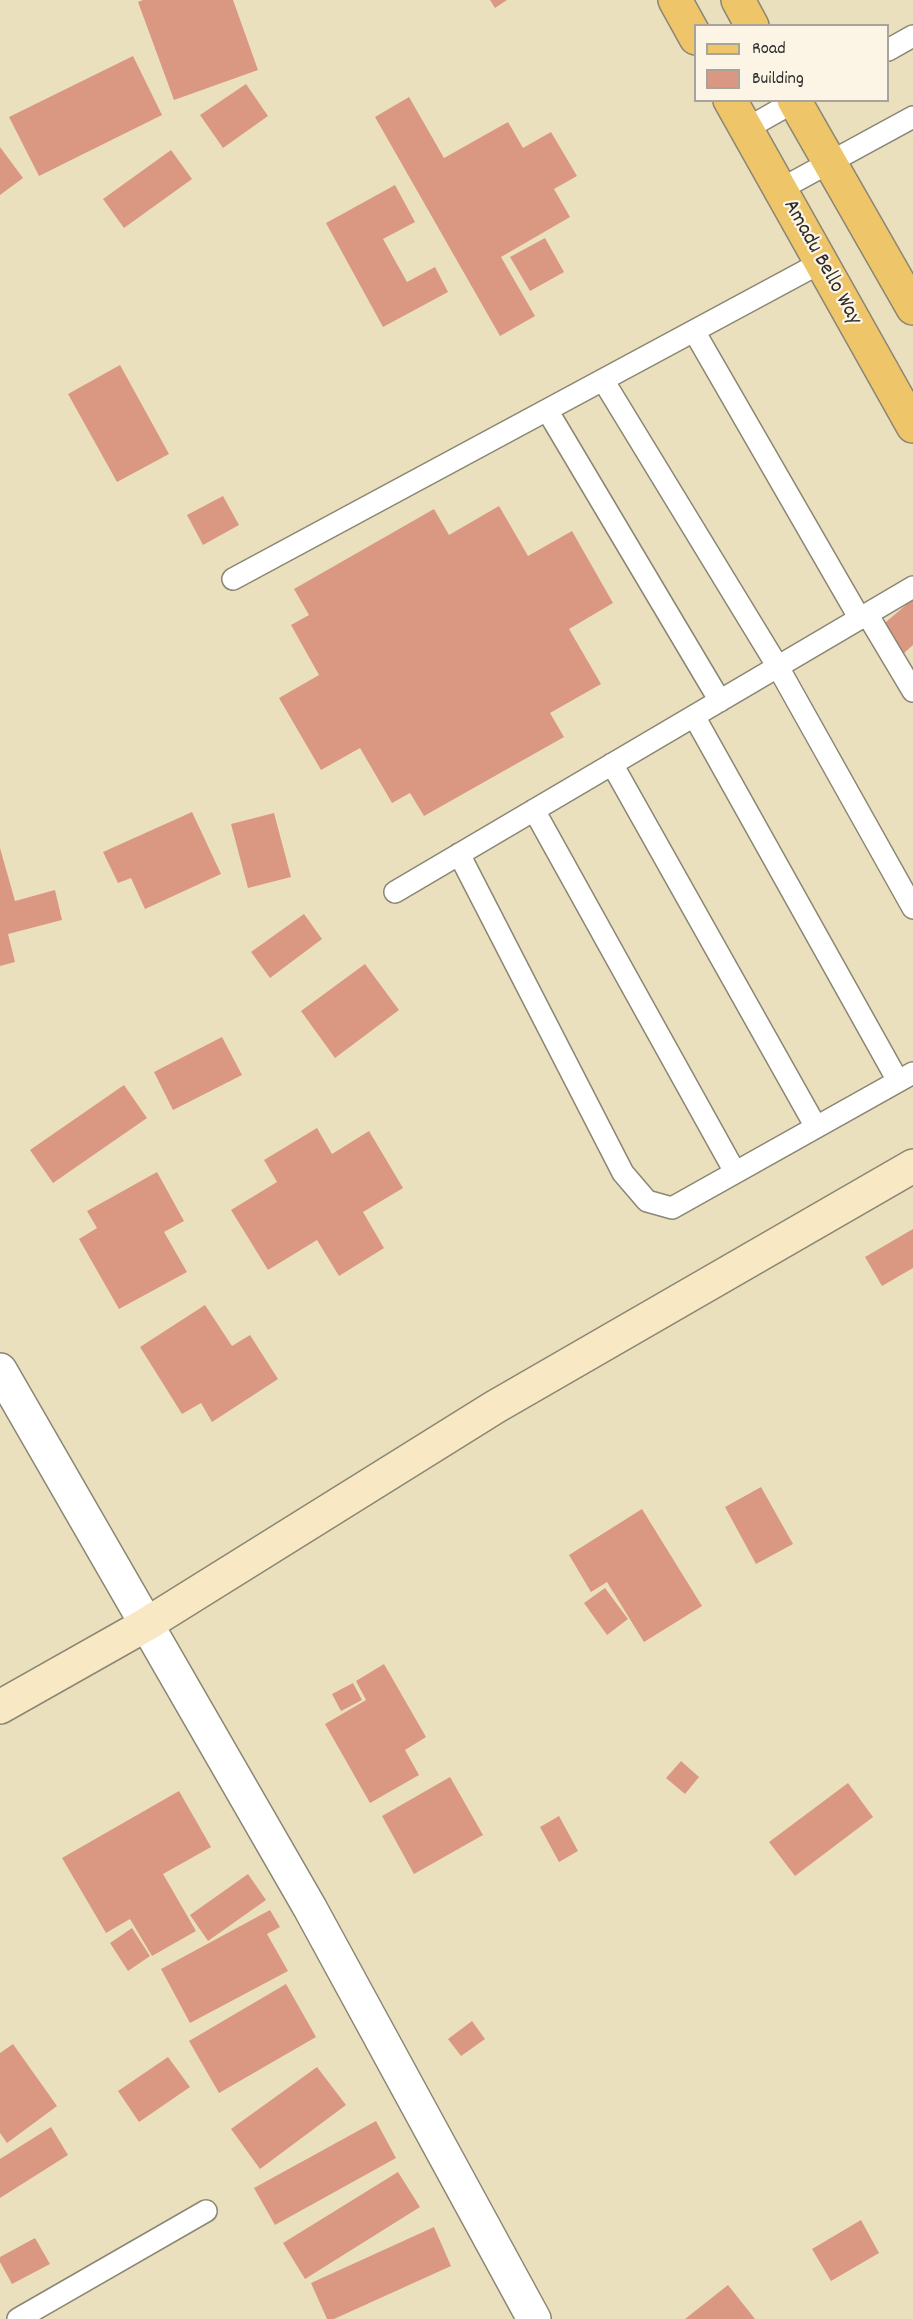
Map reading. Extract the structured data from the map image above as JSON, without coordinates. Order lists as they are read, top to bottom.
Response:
{
  "streets": {
    "main road": ["Amadu Bello Way"]
  },
  "legend": ["Road", "Building"]
}
